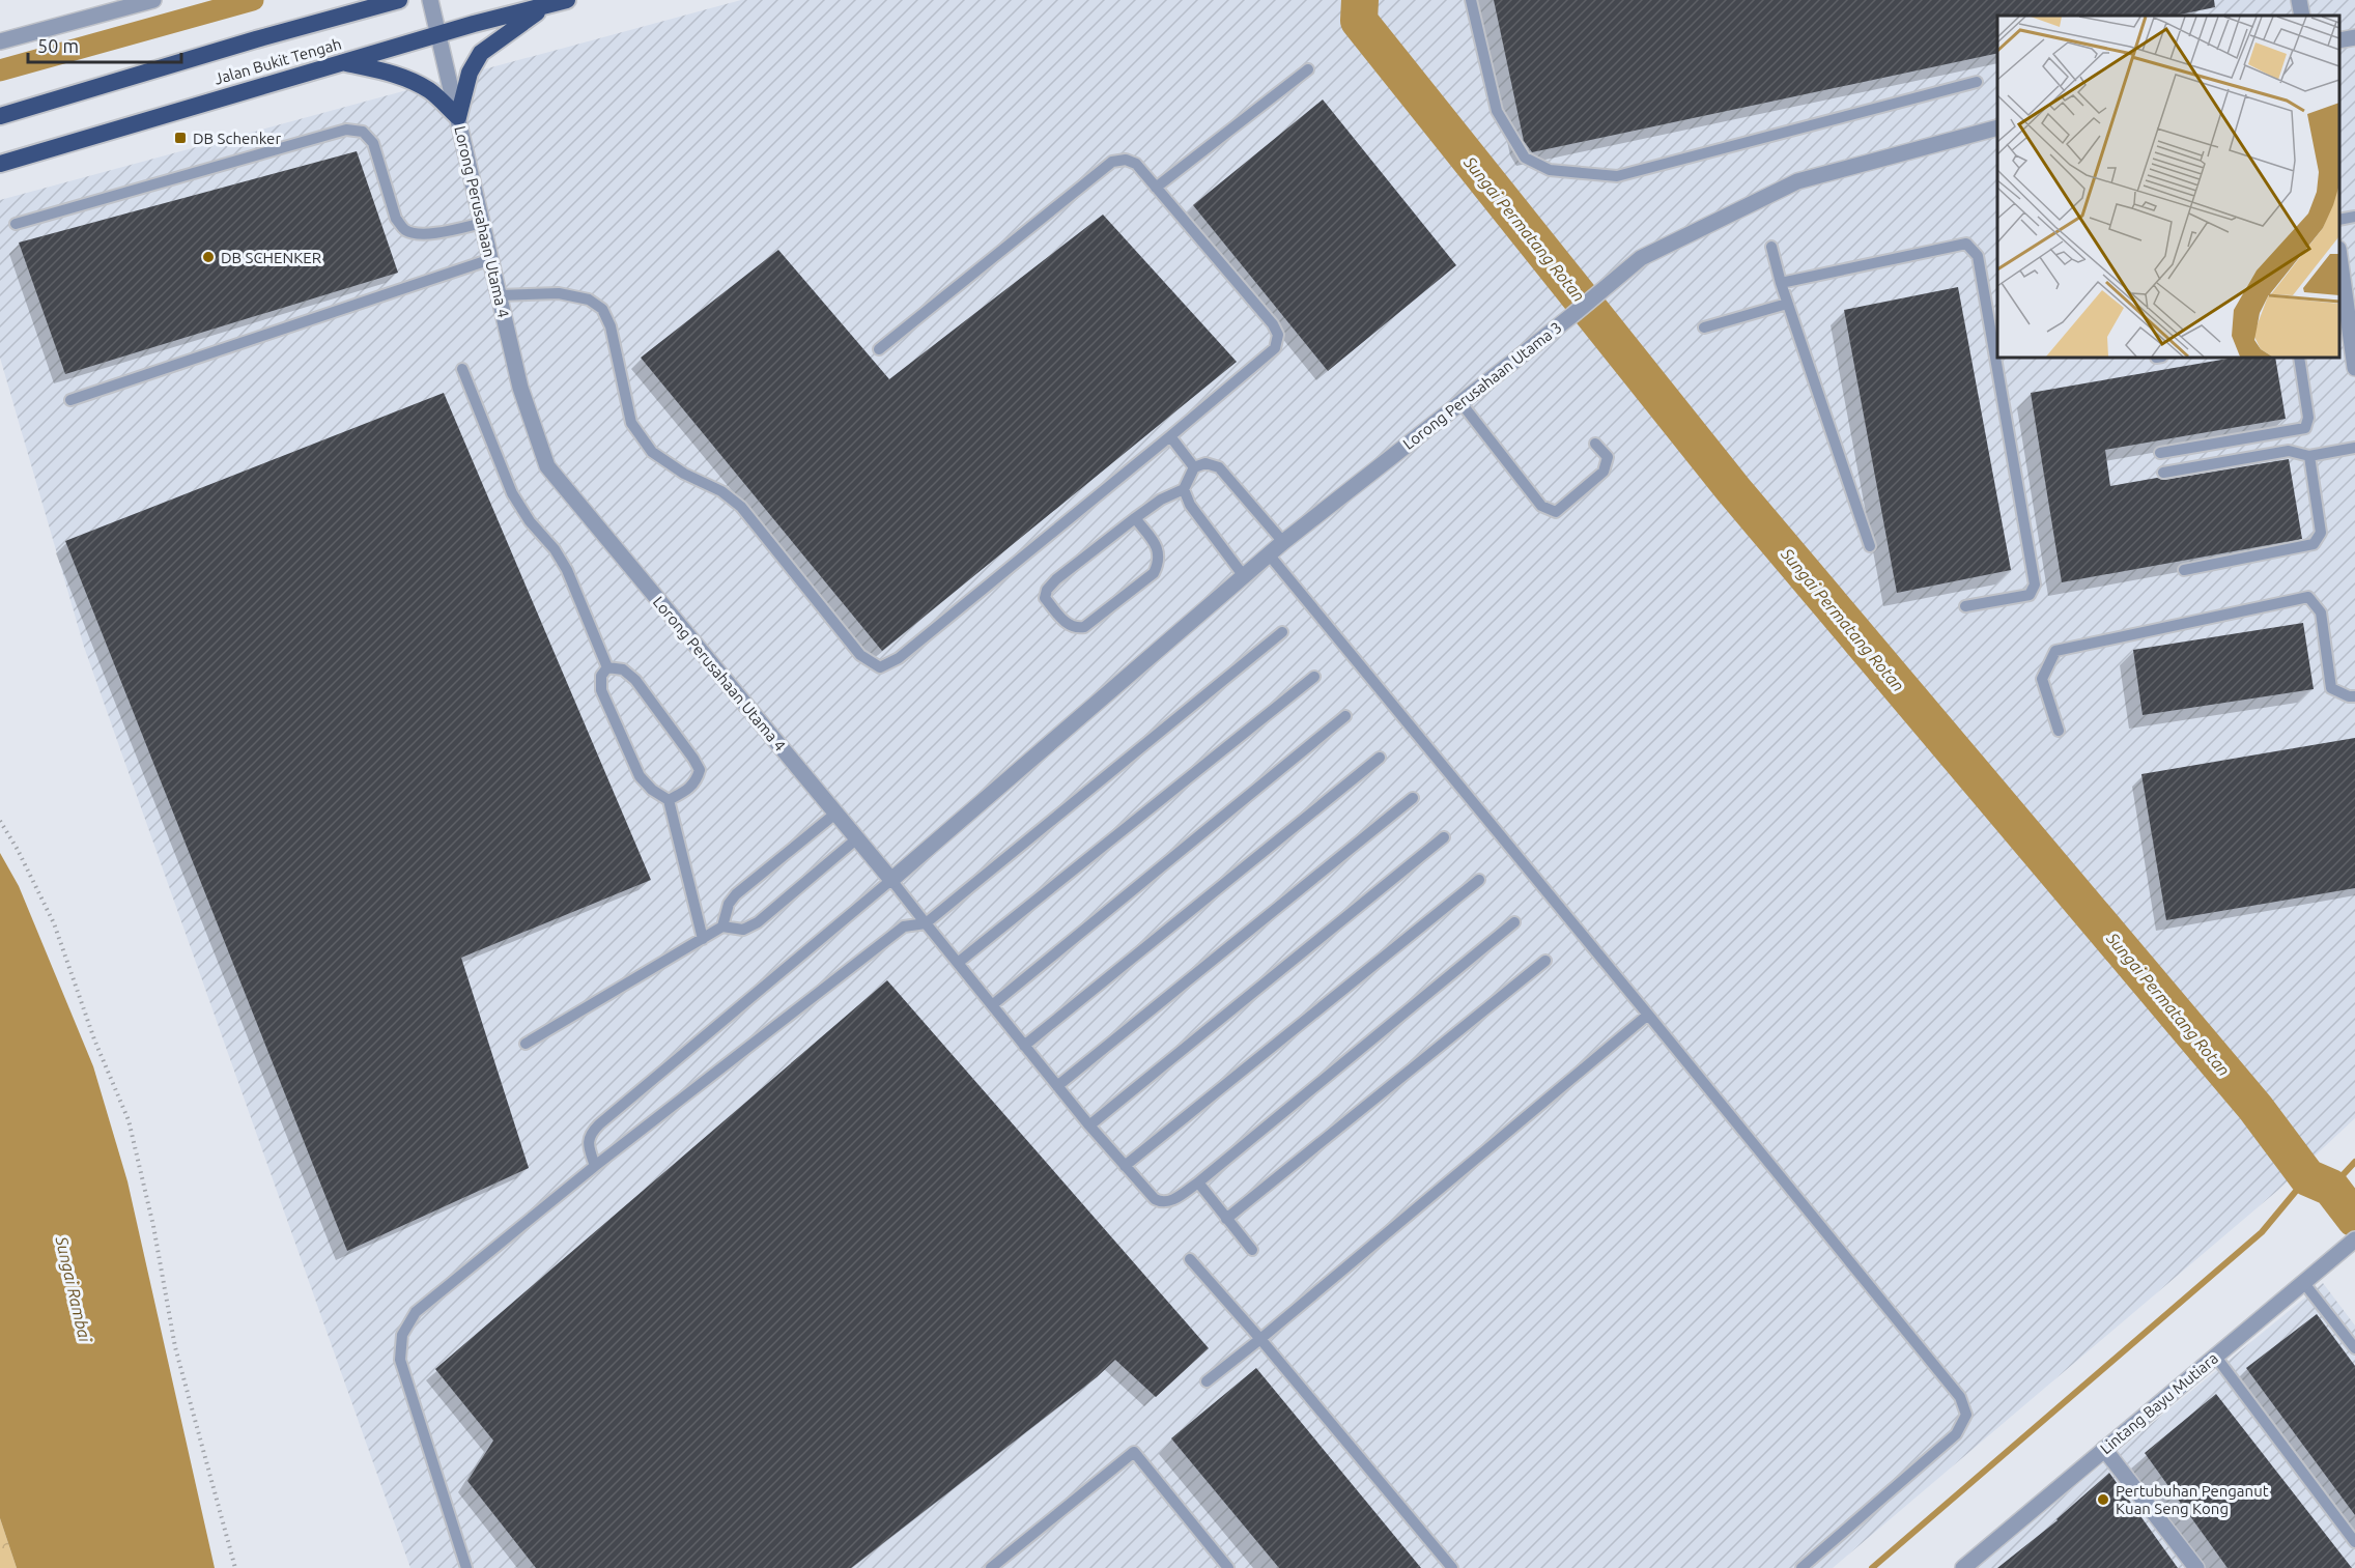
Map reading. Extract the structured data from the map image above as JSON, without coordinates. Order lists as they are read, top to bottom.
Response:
{
  "streets": {
    "highway": ["Jalan Bukit Tengah"],
    "street": ["Lorong Perusahaan Utama 4", "Lorong Perusahaan Utama 3", "Lintang Bayu Mutiara"]
  },
  "crossings": [
    ["Jalan Bukit Tengah", "Lorong Perusahaan Utama 4"]
  ],
  "water": ["Sungai Permatang Rotan", "Sungai Rambai"],
  "places": {
    "transit": ["DB Schenker"],
    "other": ["DB SCHENKER", "Pertubuhan Penganut Kuan Seng Kong"]
  },
  "scale_bar": "50 m"
}
